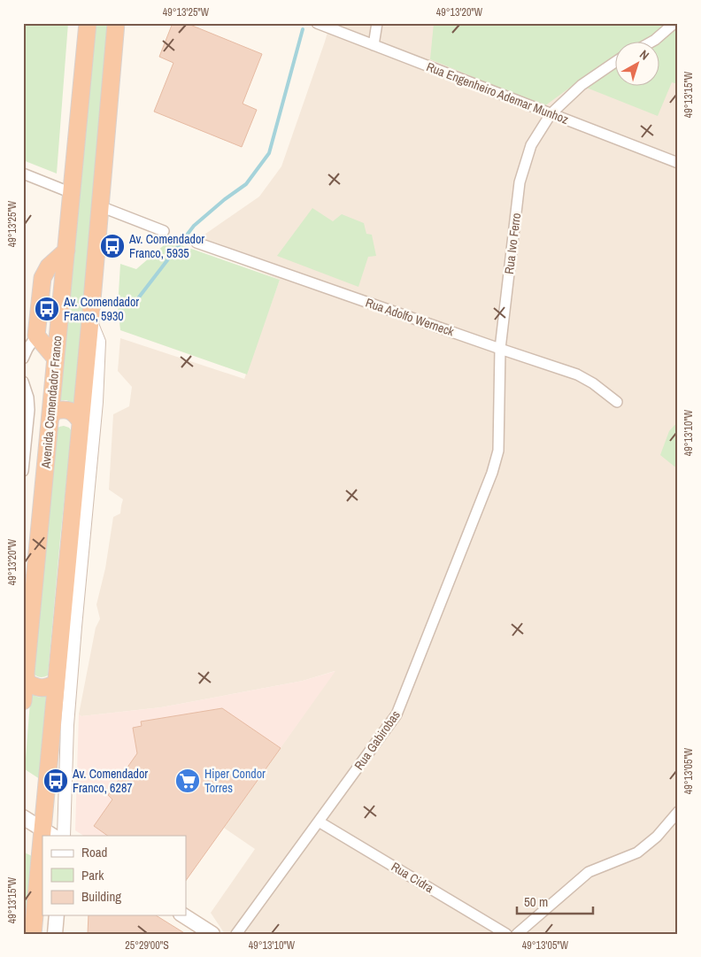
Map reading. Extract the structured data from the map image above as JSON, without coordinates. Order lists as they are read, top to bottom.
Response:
{
  "streets": {
    "highway": ["Avenida Comendador Franco"],
    "street": [
      "Rua Engenheiro Ademar Munhoz",
      "Rua Ivo Ferro",
      "Rua Adolfo Werneck",
      "Rua Gabirobas",
      "Rua Cidra"
    ]
  },
  "crossings": [
    ["Rua Engenheiro Ademar Munhoz", "Rua Ivo Ferro"],
    ["Rua Ivo Ferro", "Rua Adolfo Werneck"],
    ["Rua Ivo Ferro", "Rua Gabirobas"],
    ["Rua Gabirobas", "Rua Cidra"]
  ],
  "places": {
    "bus stop": ["Av. Comendador Franco, 5935", "Av. Comendador Franco, 5930", "Av. Comendador Franco, 6287"],
    "supermarket": ["Hiper Condor Torres"]
  },
  "legend": ["Road", "Park", "Building"],
  "scale_bar": "50 m",
  "north": "top right",
  "coordinates": [
    "49°13'25\"W",
    "49°13'20\"W",
    "49°13'15\"W",
    "49°13'10\"W",
    "49°13'05\"W",
    "25°29'00\"S"
  ]
}
